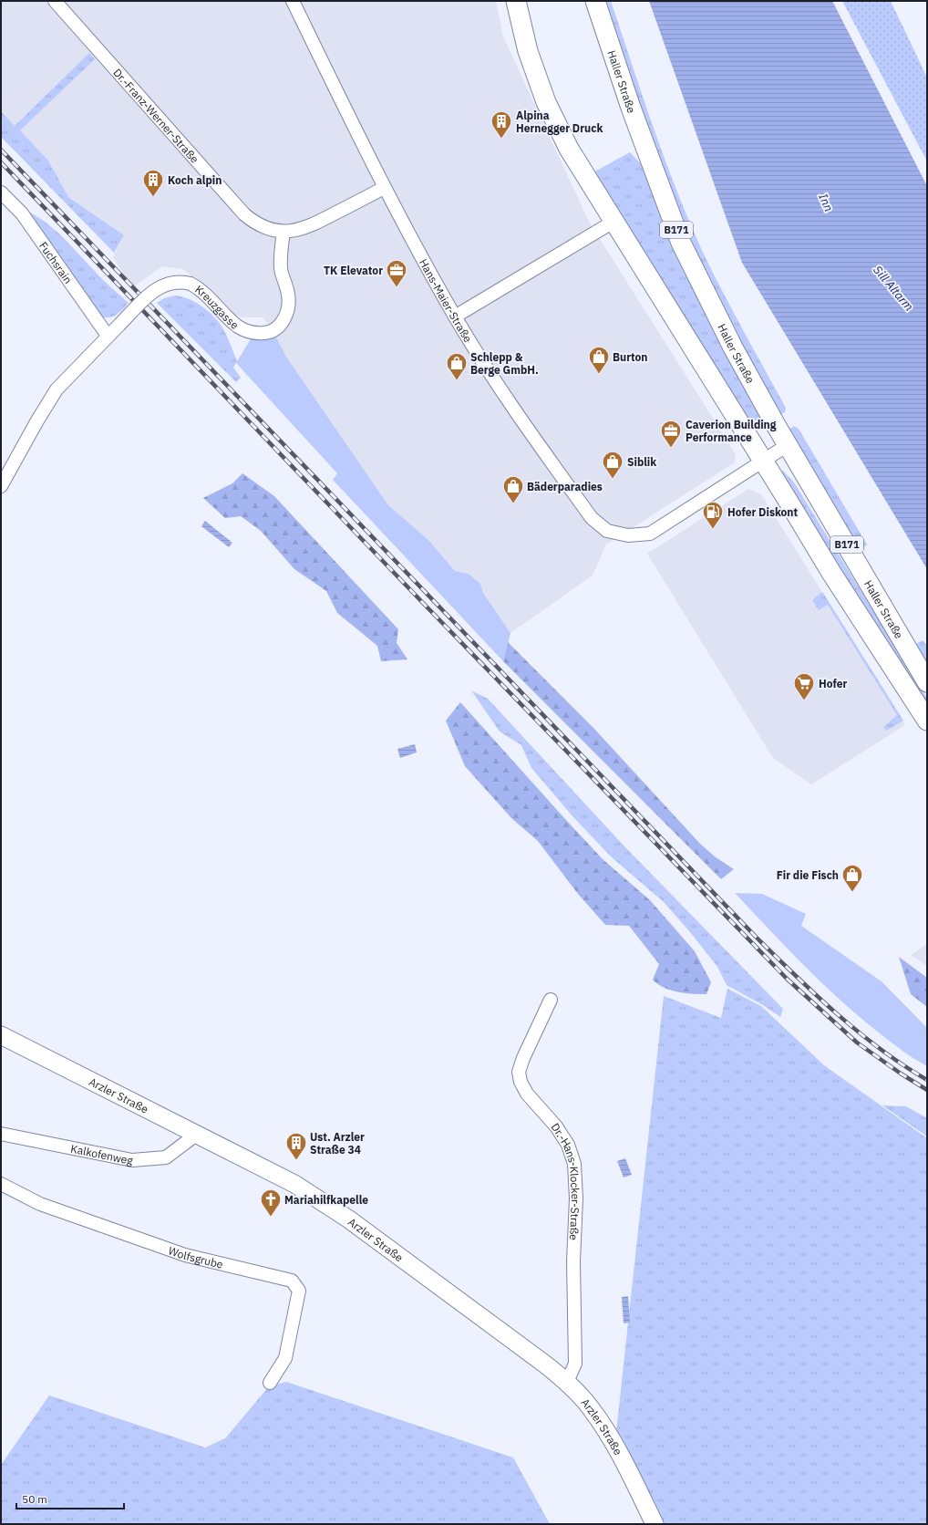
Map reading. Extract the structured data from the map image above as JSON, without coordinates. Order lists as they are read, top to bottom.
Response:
{
  "streets": {
    "main road": ["Haller Straße", "B171", "Arzler Straße"],
    "street": [
      "Dr.-Franz-Werner-Straße",
      "Fuchsrain",
      "Hans-Maier-Straße",
      "Kreuzgasse",
      "Kalkofenweg",
      "Dr.-Hans-Klocker-Straße",
      "Wolfsgrube"
    ]
  },
  "crossings": [
    ["Haller Straße", "Hans-Maier-Straße"],
    ["Dr.-Franz-Werner-Straße", "Kreuzgasse"],
    ["B171", "Hans-Maier-Straße"],
    ["Fuchsrain", "Kreuzgasse"],
    ["Arzler Straße", "Kalkofenweg"],
    ["Arzler Straße", "Dr.-Hans-Klocker-Straße"]
  ],
  "water": ["Inn", "Sill Altarm"],
  "places": {
    "building": ["Alpina Hernegger Druck", "Koch alpin", "Ust. Arzler Straße 34"],
    "office": ["TK Elevator", "Caverion Building Performance"],
    "shop": [
      "Burton",
      "Schlepp & Berge GmbH.",
      "Siblik",
      "Bäderparadies",
      "Fir die Fisch"
    ],
    "fuel station": ["Hofer Diskont"],
    "supermarket": ["Hofer"],
    "church": ["Mariahilfkapelle"]
  },
  "scale_bar": "50 m"
}
